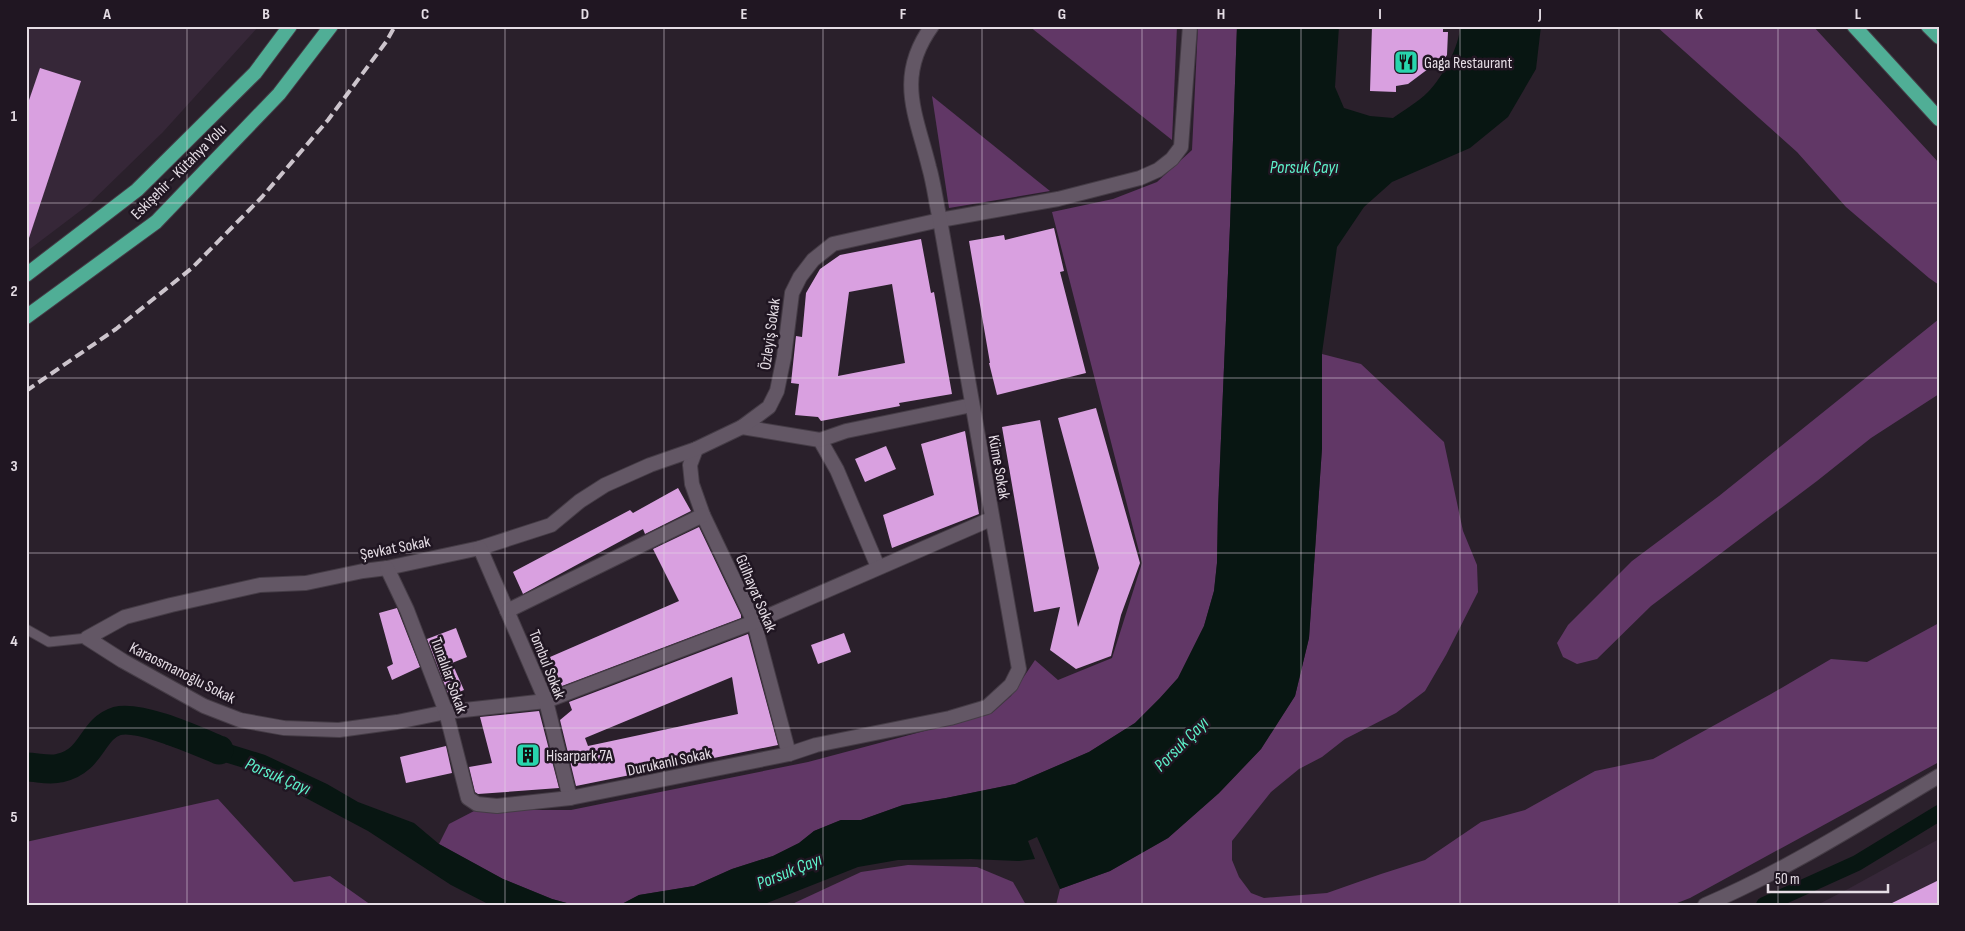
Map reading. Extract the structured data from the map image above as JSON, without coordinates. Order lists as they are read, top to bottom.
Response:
{
  "streets": {
    "highway": ["Eskişehir - Kütahya Yolu"],
    "street": [
      "Özleyiş Sokak",
      "Küme Sokak",
      "Şevkat Sokak",
      "Gülhayat Sokak",
      "Tombul Sokak",
      "Karaosmanoğlu Sokak",
      "Tunalılar Sokak",
      "Durukanlı Sokak"
    ]
  },
  "crossings": [
    ["Özleyiş Sokak", "Küme Sokak"],
    ["Özleyiş Sokak", "Şevkat Sokak"],
    ["Özleyiş Sokak", "Gülhayat Sokak"],
    ["Küme Sokak", "Gülhayat Sokak"],
    ["Küme Sokak", "Karaosmanoğlu Sokak"],
    ["Küme Sokak", "Durukanlı Sokak"],
    ["Şevkat Sokak", "Gülhayat Sokak"],
    ["Şevkat Sokak", "Tombul Sokak"],
    ["Şevkat Sokak", "Karaosmanoğlu Sokak"],
    ["Şevkat Sokak", "Tunalılar Sokak"],
    ["Gülhayat Sokak", "Karaosmanoğlu Sokak"],
    ["Gülhayat Sokak", "Durukanlı Sokak"],
    ["Tombul Sokak", "Karaosmanoğlu Sokak"],
    ["Tombul Sokak", "Durukanlı Sokak"],
    ["Karaosmanoğlu Sokak", "Tunalılar Sokak"],
    ["Tunalılar Sokak", "Durukanlı Sokak"]
  ],
  "water": ["Porsuk Çayı"],
  "places": {
    "restaurant": ["Gaga Restaurant"],
    "building": ["Hisarpark 7A"]
  },
  "scale_bar": "50 m",
  "grid": {
    "columns": [
      "A",
      "B",
      "C",
      "D",
      "E",
      "F",
      "G",
      "H",
      "I",
      "J",
      "K",
      "L"
    ],
    "rows": [
      "1",
      "2",
      "3",
      "4",
      "5"
    ]
  }
}
